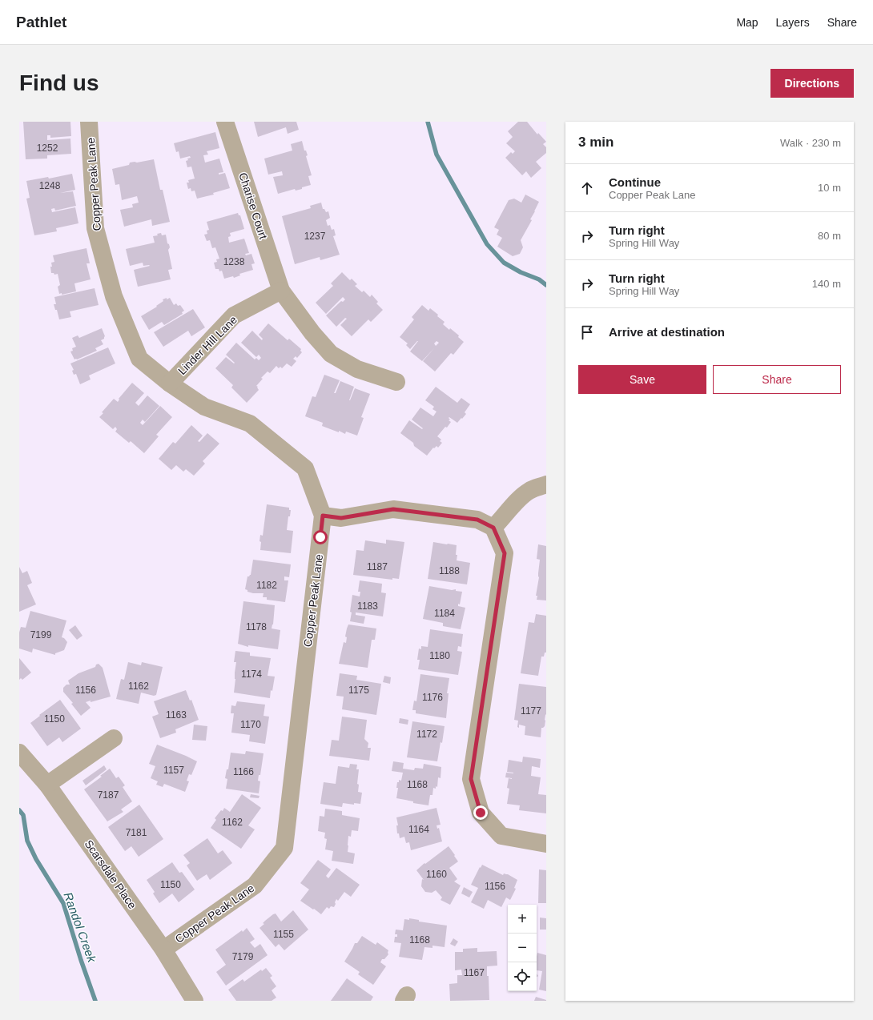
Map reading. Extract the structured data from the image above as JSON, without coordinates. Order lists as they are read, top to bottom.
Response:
{
  "streets": {
    "street": [
      "Copper Peak Lane",
      "Charise Court",
      "Linder Hill Lane",
      "Scarsdale Place"
    ]
  },
  "crossings": [
    ["Copper Peak Lane", "Linder Hill Lane"],
    ["Copper Peak Lane", "Scarsdale Place"],
    ["Charise Court", "Linder Hill Lane"]
  ],
  "water": ["Randol Creek"],
  "house_numbers": [
    "1252",
    "1248",
    "1237",
    "1238",
    "1187",
    "1188",
    "1182",
    "1183",
    "1184",
    "1178",
    "7199",
    "1180",
    "1174",
    "1162",
    "1156",
    "1175",
    "1176",
    "1177",
    "1163",
    "1150",
    "1170",
    "1172",
    "1157",
    "1166",
    "1168",
    "7187",
    "1162",
    "1164",
    "7181",
    "1160",
    "1150",
    "1156",
    "1155",
    "1168",
    "7179",
    "1167"
  ],
  "page": {
    "header": "Pathlet",
    "nav": ["Map", "Layers", "Share"],
    "buttons": [
      "Directions",
      ["Save", "Share"]
    ],
    "title": "Find us",
    "heading": ["3 min", "Walk · 230 m"],
    "list": [
      ["Continue", "Copper Peak Lane", "10 m"],
      ["Turn right", "Spring Hill Way", "80 m"],
      ["Turn right", "Spring Hill Way", "140 m"],
      "Arrive at destination"
    ],
    "map_buttons": ["+", "−"]
  }
}
